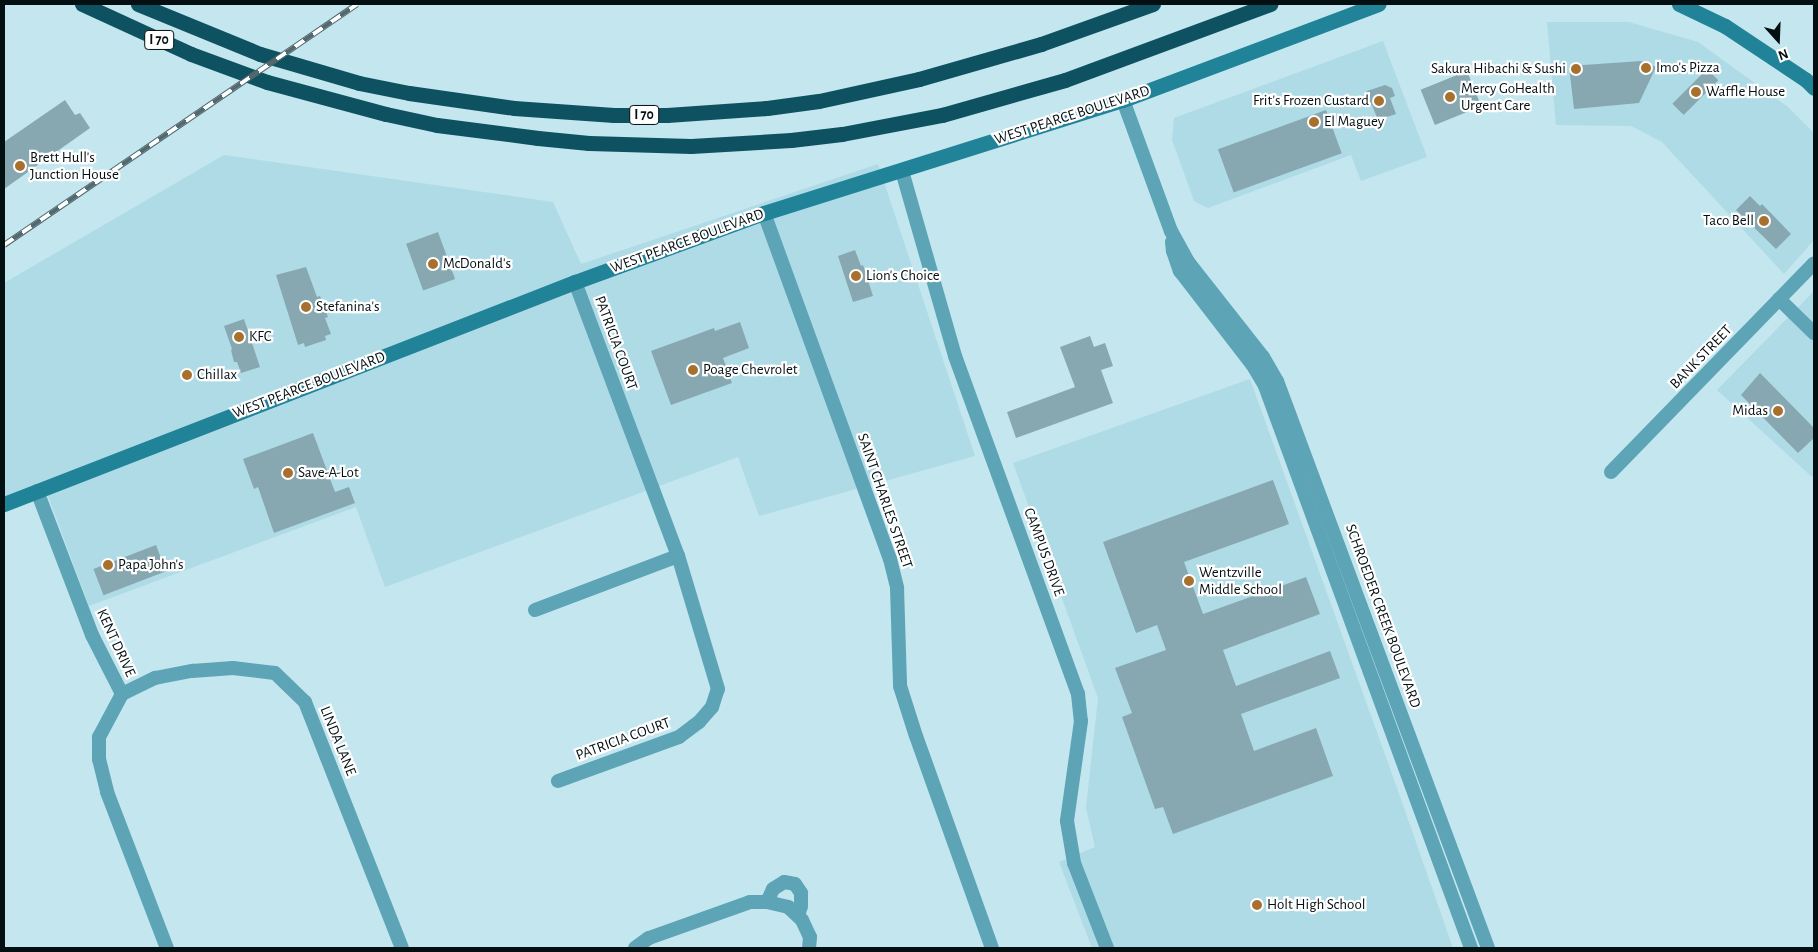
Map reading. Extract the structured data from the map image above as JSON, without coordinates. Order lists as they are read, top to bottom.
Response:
{
  "streets": {
    "highway": ["I 70"],
    "main road": ["WEST PEARCE BOULEVARD"],
    "street": [
      "PATRICIA COURT",
      "BANK STREET",
      "SAINT CHARLES STREET",
      "CAMPUS DRIVE",
      "SCHROEDER CREEK BOULEVARD",
      "KENT DRIVE",
      "LINDA LANE"
    ]
  },
  "crossings": [
    ["WEST PEARCE BOULEVARD", "PATRICIA COURT"],
    ["WEST PEARCE BOULEVARD", "SAINT CHARLES STREET"],
    ["WEST PEARCE BOULEVARD", "CAMPUS DRIVE"],
    ["WEST PEARCE BOULEVARD", "SCHROEDER CREEK BOULEVARD"],
    ["WEST PEARCE BOULEVARD", "KENT DRIVE"],
    ["KENT DRIVE", "LINDA LANE"]
  ],
  "places": [
    "Imo's Pizza",
    "Sakura Hibachi & Sushi",
    "Waffle House",
    "Mercy GoHealth Urgent Care",
    "Frit's Frozen Custard",
    "El Maguey",
    "Brett Hull's Junction House",
    "Taco Bell",
    "McDonald's",
    "Lion's Choice",
    "Stefanina's",
    "KFC",
    "Poage Chevrolet",
    "Chillax",
    "Midas",
    "Save-A-Lot",
    "Papa John's",
    "Wentzville Middle School",
    "Holt High School"
  ],
  "north": "bottom"
}
